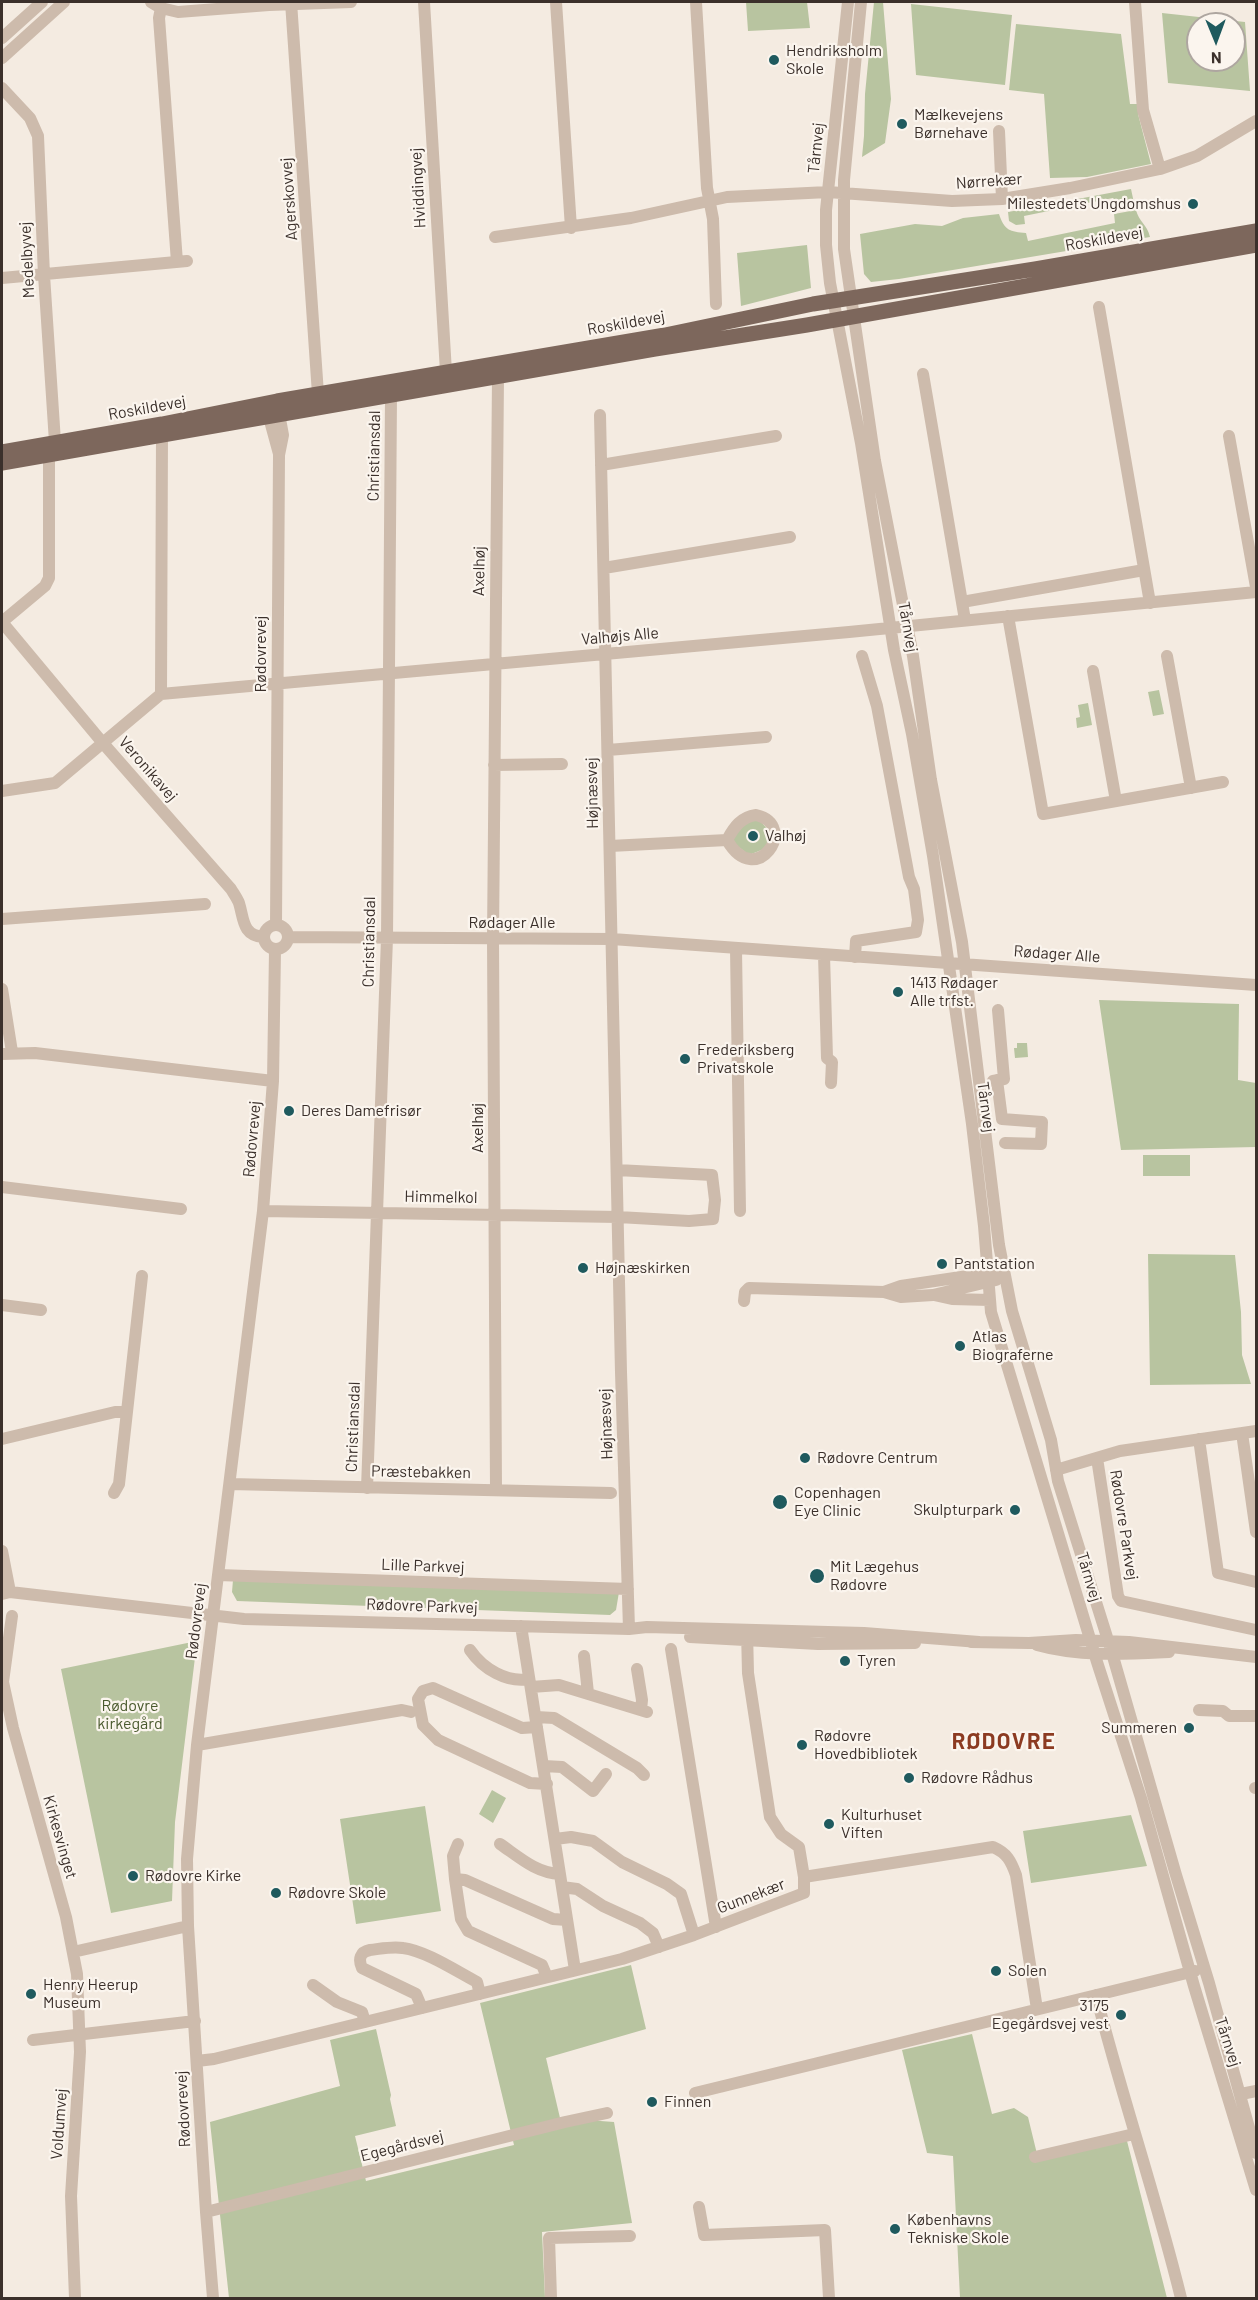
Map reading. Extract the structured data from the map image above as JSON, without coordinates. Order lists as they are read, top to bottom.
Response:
{
  "streets": {
    "main road": ["Roskildevej"],
    "street": [
      "Tårnvej",
      "Nørrekær",
      "Hviddingvej",
      "Agerskovvej",
      "Medelbyvej",
      "Christiansdal",
      "Axelhøj",
      "Valhøjs Alle",
      "Rødovrevej",
      "Veronikavej",
      "Højnæsvej",
      "Rødager Alle",
      "Himmelkol",
      "Præstebakken",
      "Rødovre Parkvej",
      "Lille Parkvej",
      "Kirkesvinget",
      "Gunnekær",
      "Voldumvej",
      "Egegårdsvej"
    ]
  },
  "crossings": [
    ["Tårnvej", "Nørrekær"],
    ["Tårnvej", "Roskildevej"],
    ["Tårnvej", "Valhøjs Alle"],
    ["Tårnvej", "Rødager Alle"],
    ["Tårnvej", "Rødovre Parkvej"],
    ["Hviddingvej", "Roskildevej"],
    ["Agerskovvej", "Roskildevej"],
    ["Roskildevej", "Medelbyvej"],
    ["Roskildevej", "Christiansdal"],
    ["Roskildevej", "Axelhøj"],
    ["Roskildevej", "Rødovrevej"],
    ["Medelbyvej", "Veronikavej"],
    ["Christiansdal", "Valhøjs Alle"],
    ["Christiansdal", "Rødager Alle"],
    ["Christiansdal", "Himmelkol"],
    ["Christiansdal", "Præstebakken"],
    ["Axelhøj", "Valhøjs Alle"],
    ["Axelhøj", "Rødager Alle"],
    ["Axelhøj", "Himmelkol"],
    ["Axelhøj", "Præstebakken"],
    ["Valhøjs Alle", "Rødovrevej"],
    ["Valhøjs Alle", "Højnæsvej"],
    ["Rødovrevej", "Veronikavej"],
    ["Rødovrevej", "Rødager Alle"],
    ["Rødovrevej", "Himmelkol"],
    ["Rødovrevej", "Præstebakken"],
    ["Rødovrevej", "Rødovre Parkvej"],
    ["Rødovrevej", "Lille Parkvej"],
    ["Rødovrevej", "Gunnekær"],
    ["Rødovrevej", "Egegårdsvej"],
    ["Veronikavej", "Rødager Alle"],
    ["Højnæsvej", "Rødager Alle"],
    ["Højnæsvej", "Himmelkol"],
    ["Højnæsvej", "Rødovre Parkvej"],
    ["Højnæsvej", "Lille Parkvej"],
    ["Kirkesvinget", "Voldumvej"]
  ],
  "districts": ["RØDOVRE"],
  "parks": ["Rødovre kirkegård"],
  "places": [
    "Hendriksholm Skole",
    "Mælkevejens Børnehave",
    "Milestedets Ungdomshus",
    "Valhøj",
    "1413 Rødager Alle trfst.",
    "Frederiksberg Privatskole",
    "Deres Damefrisør",
    "Pantstation",
    "Højnæskirken",
    "Atlas Biograferne",
    "Rødovre Centrum",
    "Copenhagen Eye Clinic",
    "Skulpturpark",
    "Mit Lægehus Rødovre",
    "Tyren",
    "Summeren",
    "Rødovre Hovedbibliotek",
    "Rødovre Rådhus",
    "Kulturhuset Viften",
    "Rødovre Kirke",
    "Rødovre Skole",
    "Solen",
    "Henry Heerup Museum",
    "3175 Egegårdsvej vest",
    "Finnen",
    "Københavns Tekniske Skole"
  ],
  "north": "bottom"
}
